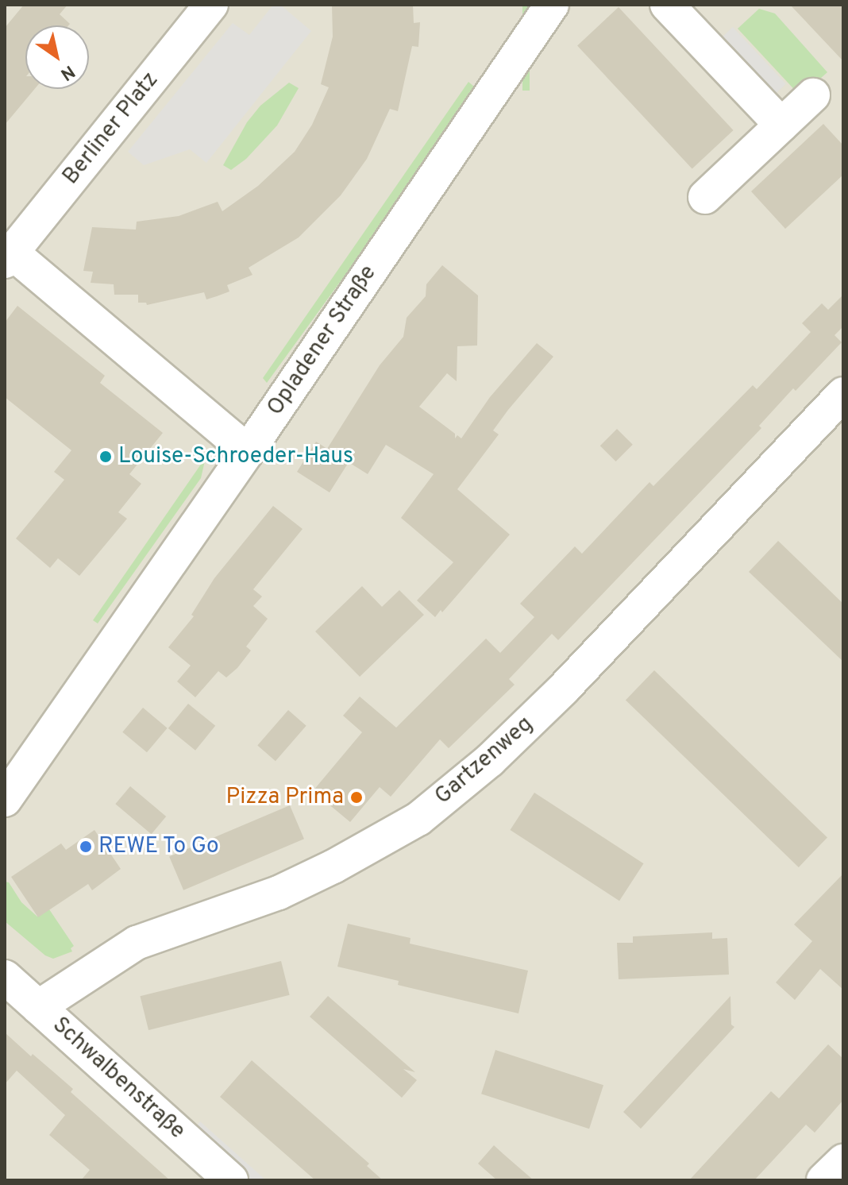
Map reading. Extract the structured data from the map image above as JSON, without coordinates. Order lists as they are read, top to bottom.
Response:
{
  "streets": {
    "street": [
      "Berliner Platz",
      "Opladener Straße",
      "Gartzenweg",
      "Schwalbenstraße"
    ]
  },
  "crossings": [
    ["Berliner Platz", "Opladener Straße"],
    ["Gartzenweg", "Schwalbenstraße"]
  ],
  "places": ["Louise-Schroeder-Haus", "Pizza Prima", "REWE To Go"],
  "north": "bottom right"
}
